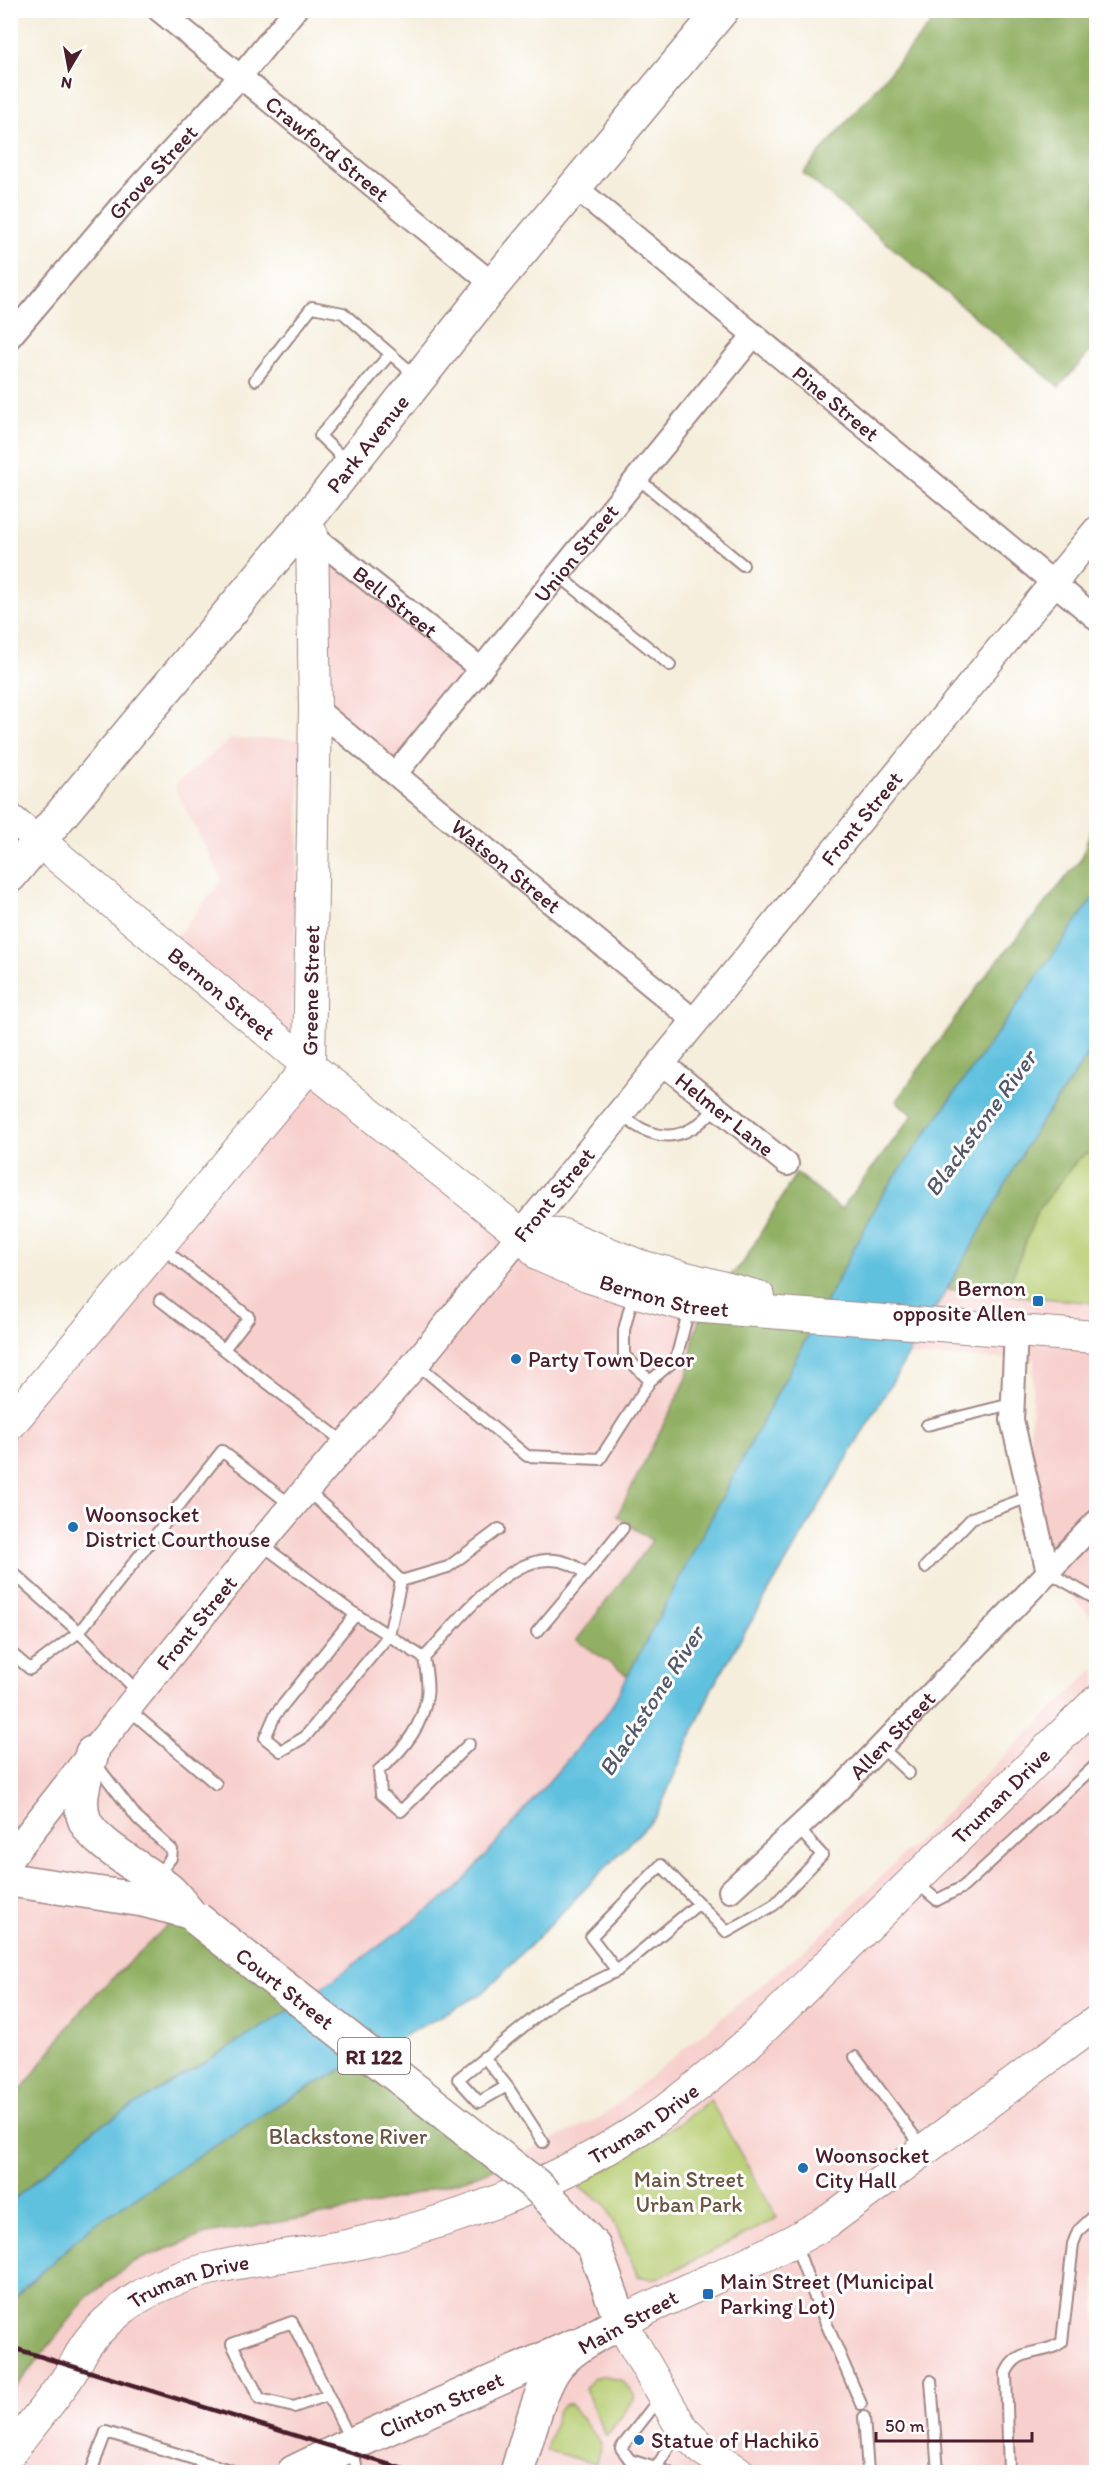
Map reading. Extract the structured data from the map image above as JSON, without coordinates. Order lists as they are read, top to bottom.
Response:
{
  "streets": {
    "main road": [
      "Park Avenue",
      "Greene Street",
      "Bernon Street",
      "Truman Drive",
      "Court Street",
      "RI 122",
      "Main Street",
      "Clinton Street"
    ],
    "street": [
      "Crawford Street",
      "Grove Street",
      "Pine Street",
      "Union Street",
      "Bell Street",
      "Front Street",
      "Watson Street",
      "Helmer Lane",
      "Allen Street"
    ]
  },
  "crossings": [
    ["Crawford Street", "Grove Street"],
    ["Crawford Street", "Park Avenue"],
    ["Pine Street", "Park Avenue"],
    ["Pine Street", "Union Street"],
    ["Pine Street", "Front Street"],
    ["Park Avenue", "Bell Street"],
    ["Park Avenue", "Greene Street"],
    ["Park Avenue", "Bernon Street"],
    ["Union Street", "Bell Street"],
    ["Union Street", "Watson Street"],
    ["Bell Street", "Greene Street"],
    ["Front Street", "Watson Street"],
    ["Front Street", "Bernon Street"],
    ["Front Street", "Helmer Lane"],
    ["Watson Street", "Greene Street"],
    ["Greene Street", "Bernon Street"],
    ["Court Street", "RI 122"],
    ["Court Street", "Main Street"],
    ["RI 122", "Main Street"],
    ["Main Street", "Clinton Street"]
  ],
  "water": ["Blackstone River"],
  "parks": ["Blackstone River", "Main Street Urban Park"],
  "places": {
    "transit": ["Bernon opposite Allen", "Main Street (Municipal Parking Lot)"],
    "other": [
      "Party Town Decor",
      "Woonsocket District Courthouse",
      "Woonsocket City Hall",
      "Statue of Hachikō"
    ]
  },
  "scale_bar": "50 m",
  "north": "bottom"
}
